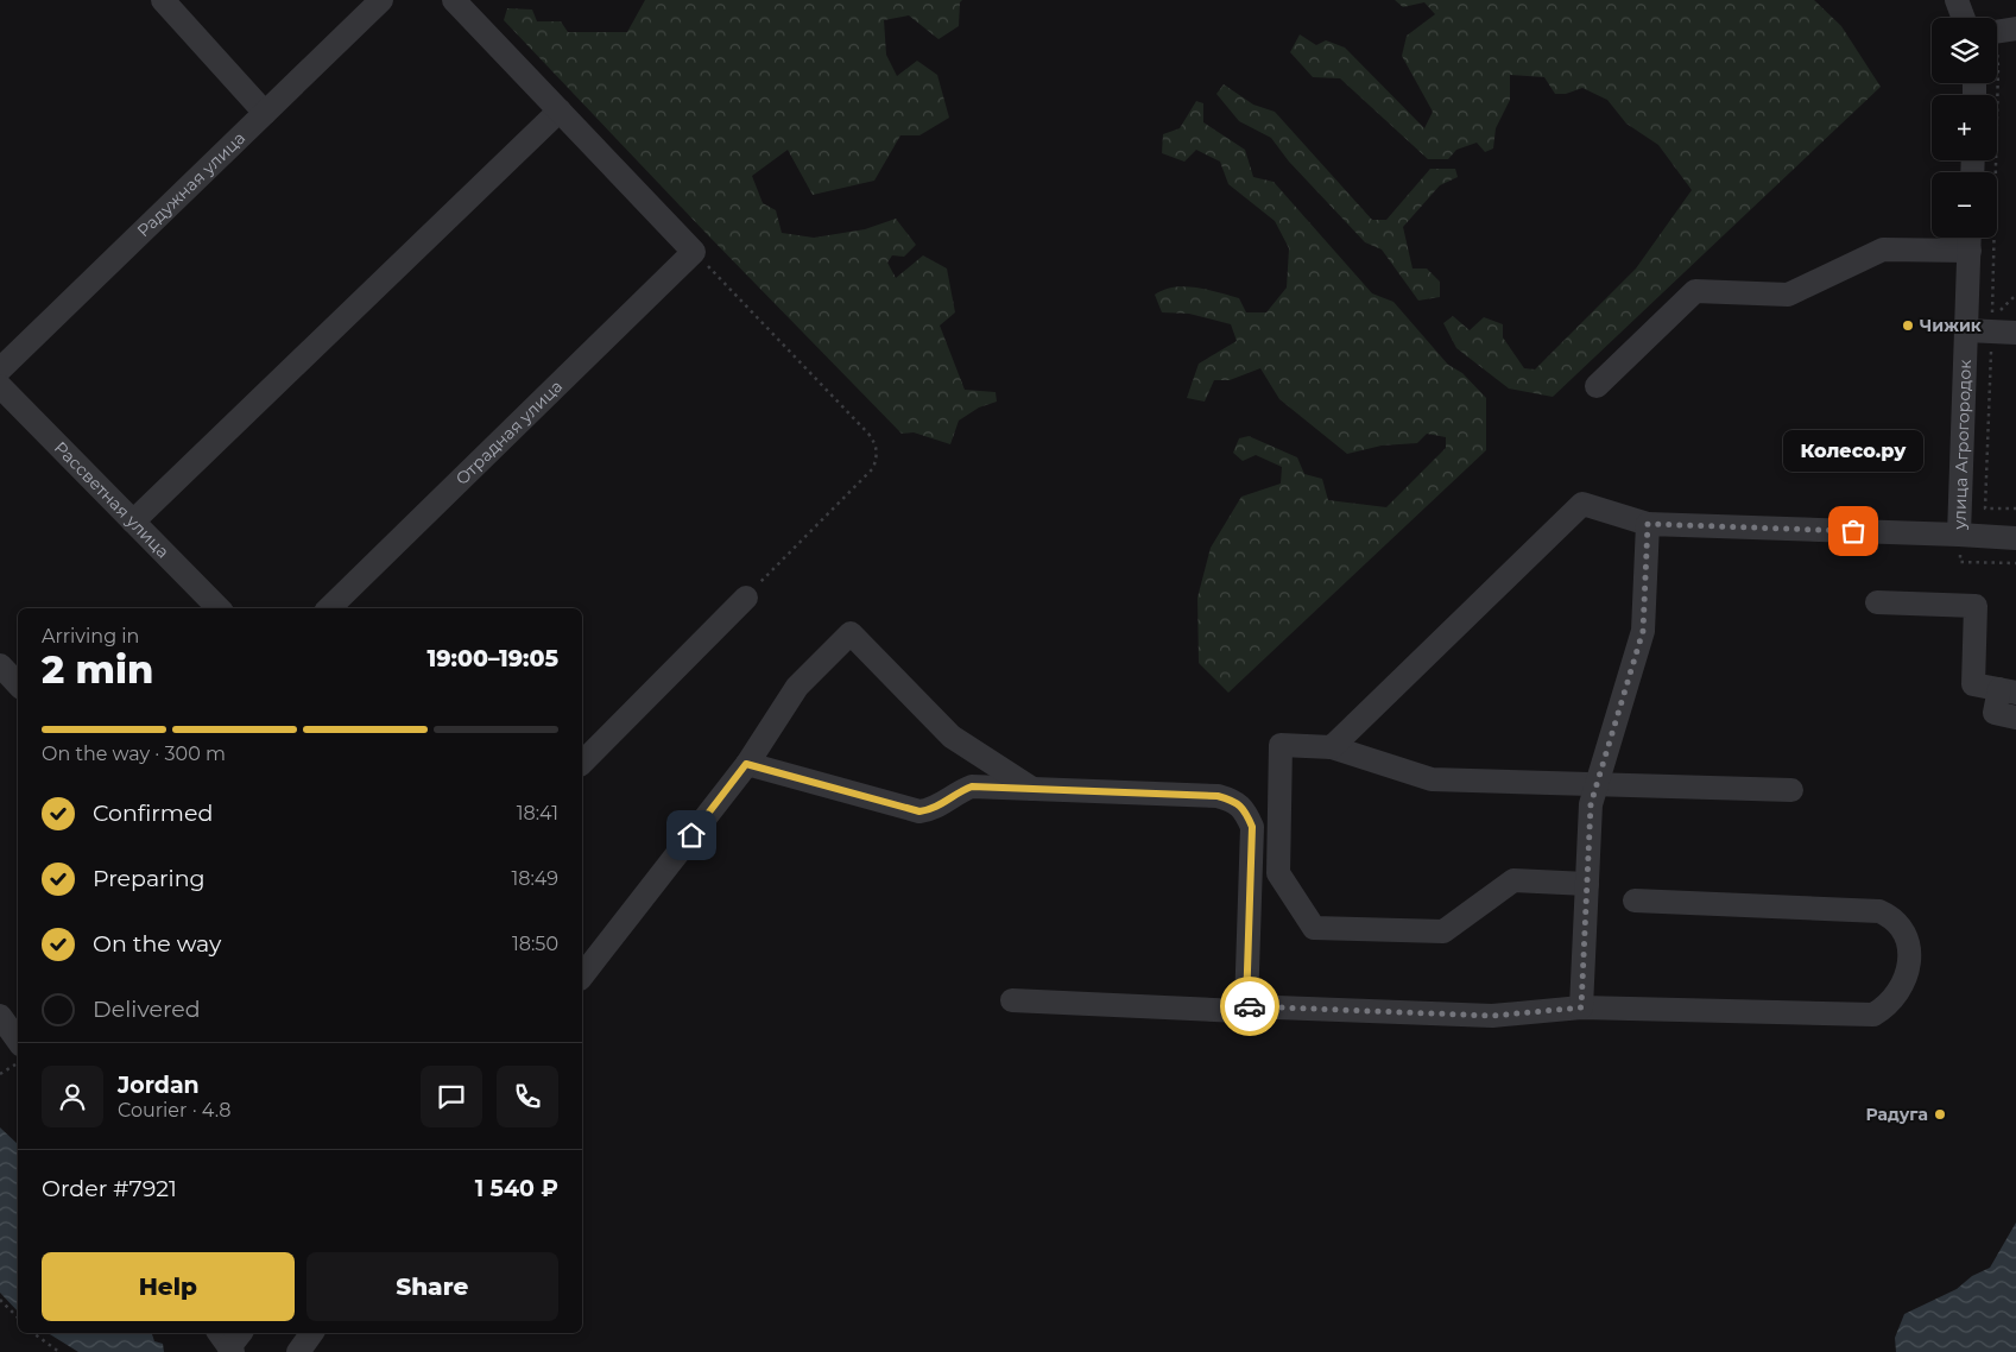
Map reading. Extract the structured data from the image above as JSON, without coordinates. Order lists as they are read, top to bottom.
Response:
{
  "streets": {
    "street": [
      "Радужная улица",
      "Отрадная улица",
      "улица Агрогородок",
      "Рассветная улица"
    ]
  },
  "places": ["Чижик", "Колесо.ру", "Радуга"],
  "page": {
    "map_buttons": ["+", "−"],
    "bubble": "Колесо.ру",
    "heading": ["2 min", "Arriving in", "19:00–19:05"],
    "panel": [
      "Jordan",
      "Courier · 4.8",
      "Order #7921",
      "1 540 ₽"
    ],
    "bar": "On the way · 300 m",
    "list": [
      ["Confirmed", "18:41"],
      ["Preparing", "18:49"],
      ["On the way", "18:50"],
      "Delivered"
    ],
    "buttons": ["Help", "Share"]
  }
}
